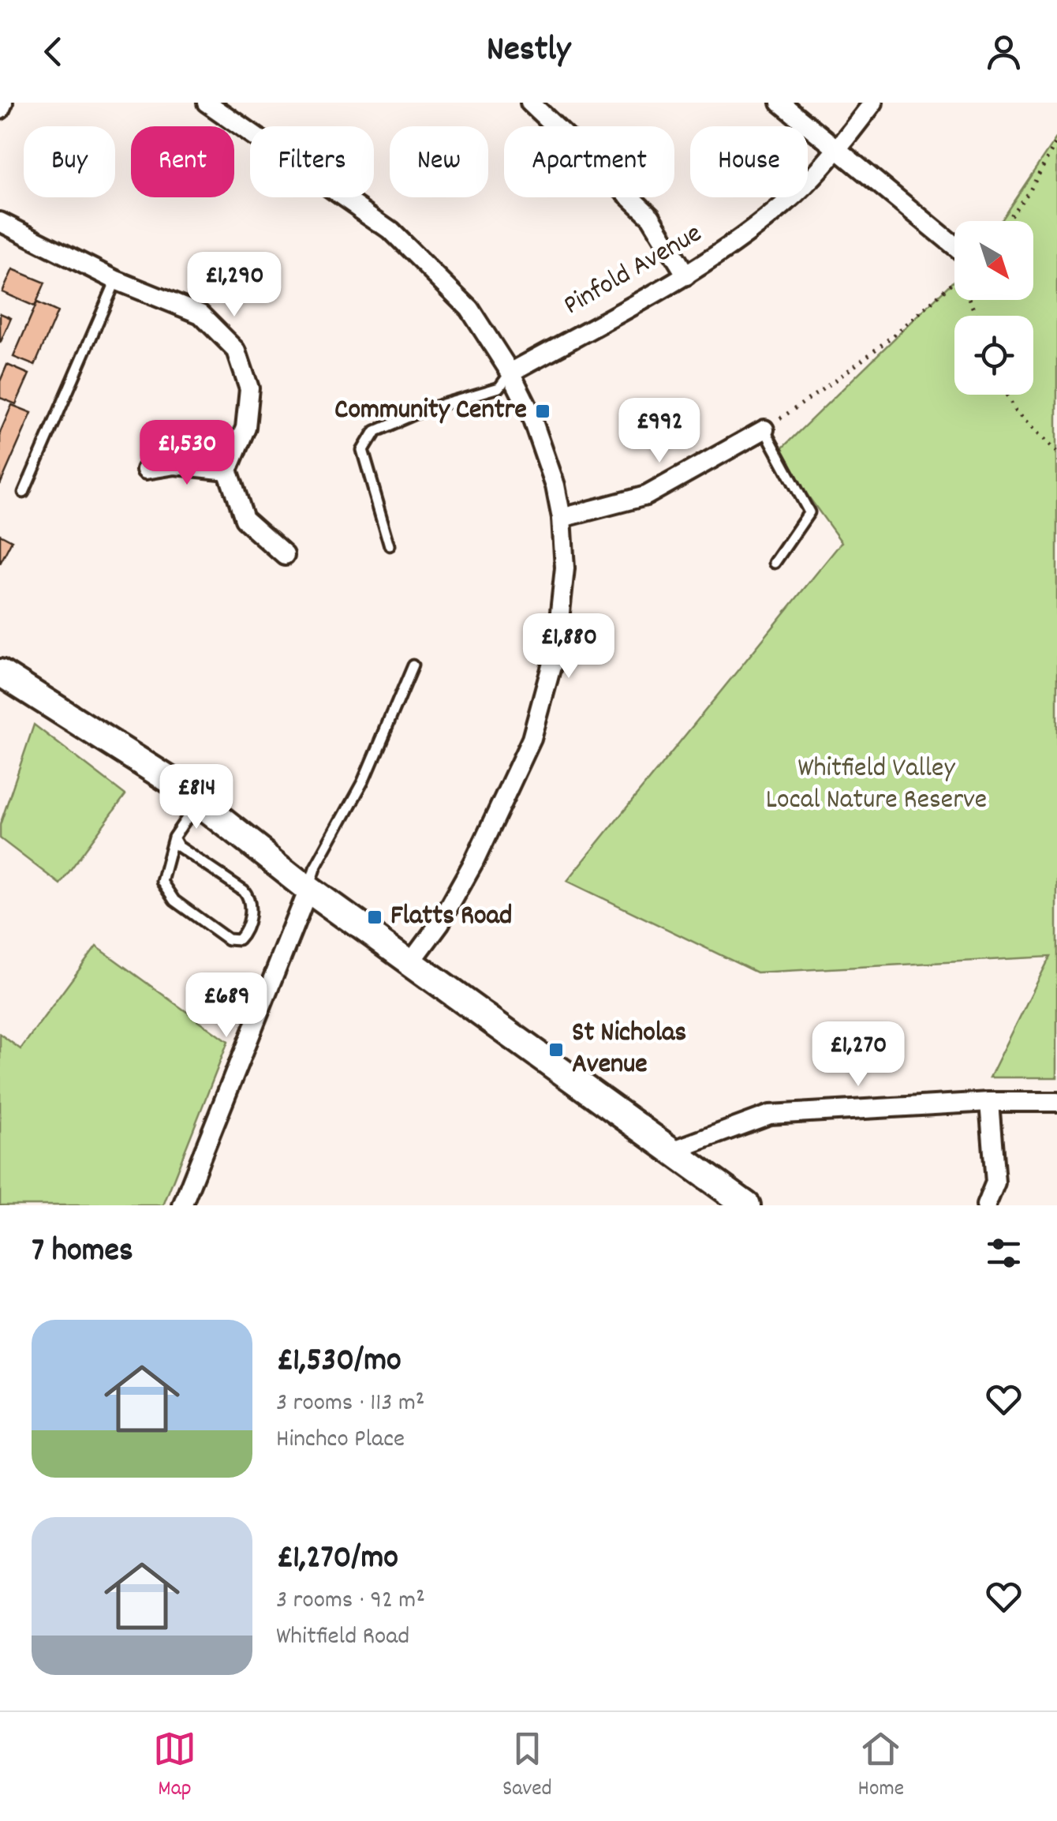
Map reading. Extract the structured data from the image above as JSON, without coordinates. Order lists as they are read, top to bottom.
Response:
{
  "streets": {
    "street": ["Pinfold Avenue"]
  },
  "parks": ["Whitfield Valley Local Nature Reserve"],
  "places": {
    "transit": ["Community Centre", "Flatts Road", "St Nicholas Avenue"]
  },
  "north": "bottom right",
  "page": {
    "header": "Nestly",
    "chip": [
      "Buy",
      "Rent",
      "Filters",
      "New",
      "Apartment",
      "House"
    ],
    "price": [
      "£1,290",
      "£992",
      "£1,530",
      "£1,880",
      "£814",
      "£689",
      "£1,270"
    ],
    "heading": "7 homes",
    "list": [
      {
        "name": "£1,530/mo",
        "note": "3 rooms · 113 m² · Hinchco Place"
      },
      {
        "name": "£1,270/mo",
        "note": "3 rooms · 92 m² · Whitfield Road"
      }
    ],
    "tabs": ["Map", "Saved", "Home"]
  }
}
